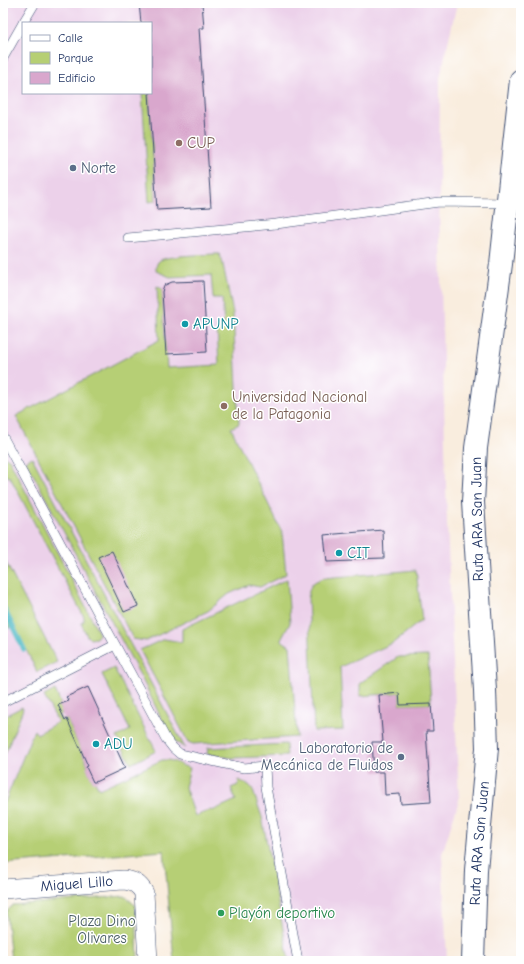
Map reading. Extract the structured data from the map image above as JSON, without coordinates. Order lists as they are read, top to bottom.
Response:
{
  "streets": {
    "street": ["Ruta ARA San Juan", "Miguel Lillo"]
  },
  "parks": ["Plaza Dino Olivares"],
  "places": [
    "CUP",
    "Norte",
    "APUNP",
    "Universidad Nacional de la Patagonia",
    "CIT",
    "ADU",
    "Laboratorio de Mecánica de Fluidos",
    "Playón deportivo"
  ],
  "legend": ["Calle", "Parque", "Edificio"]
}
